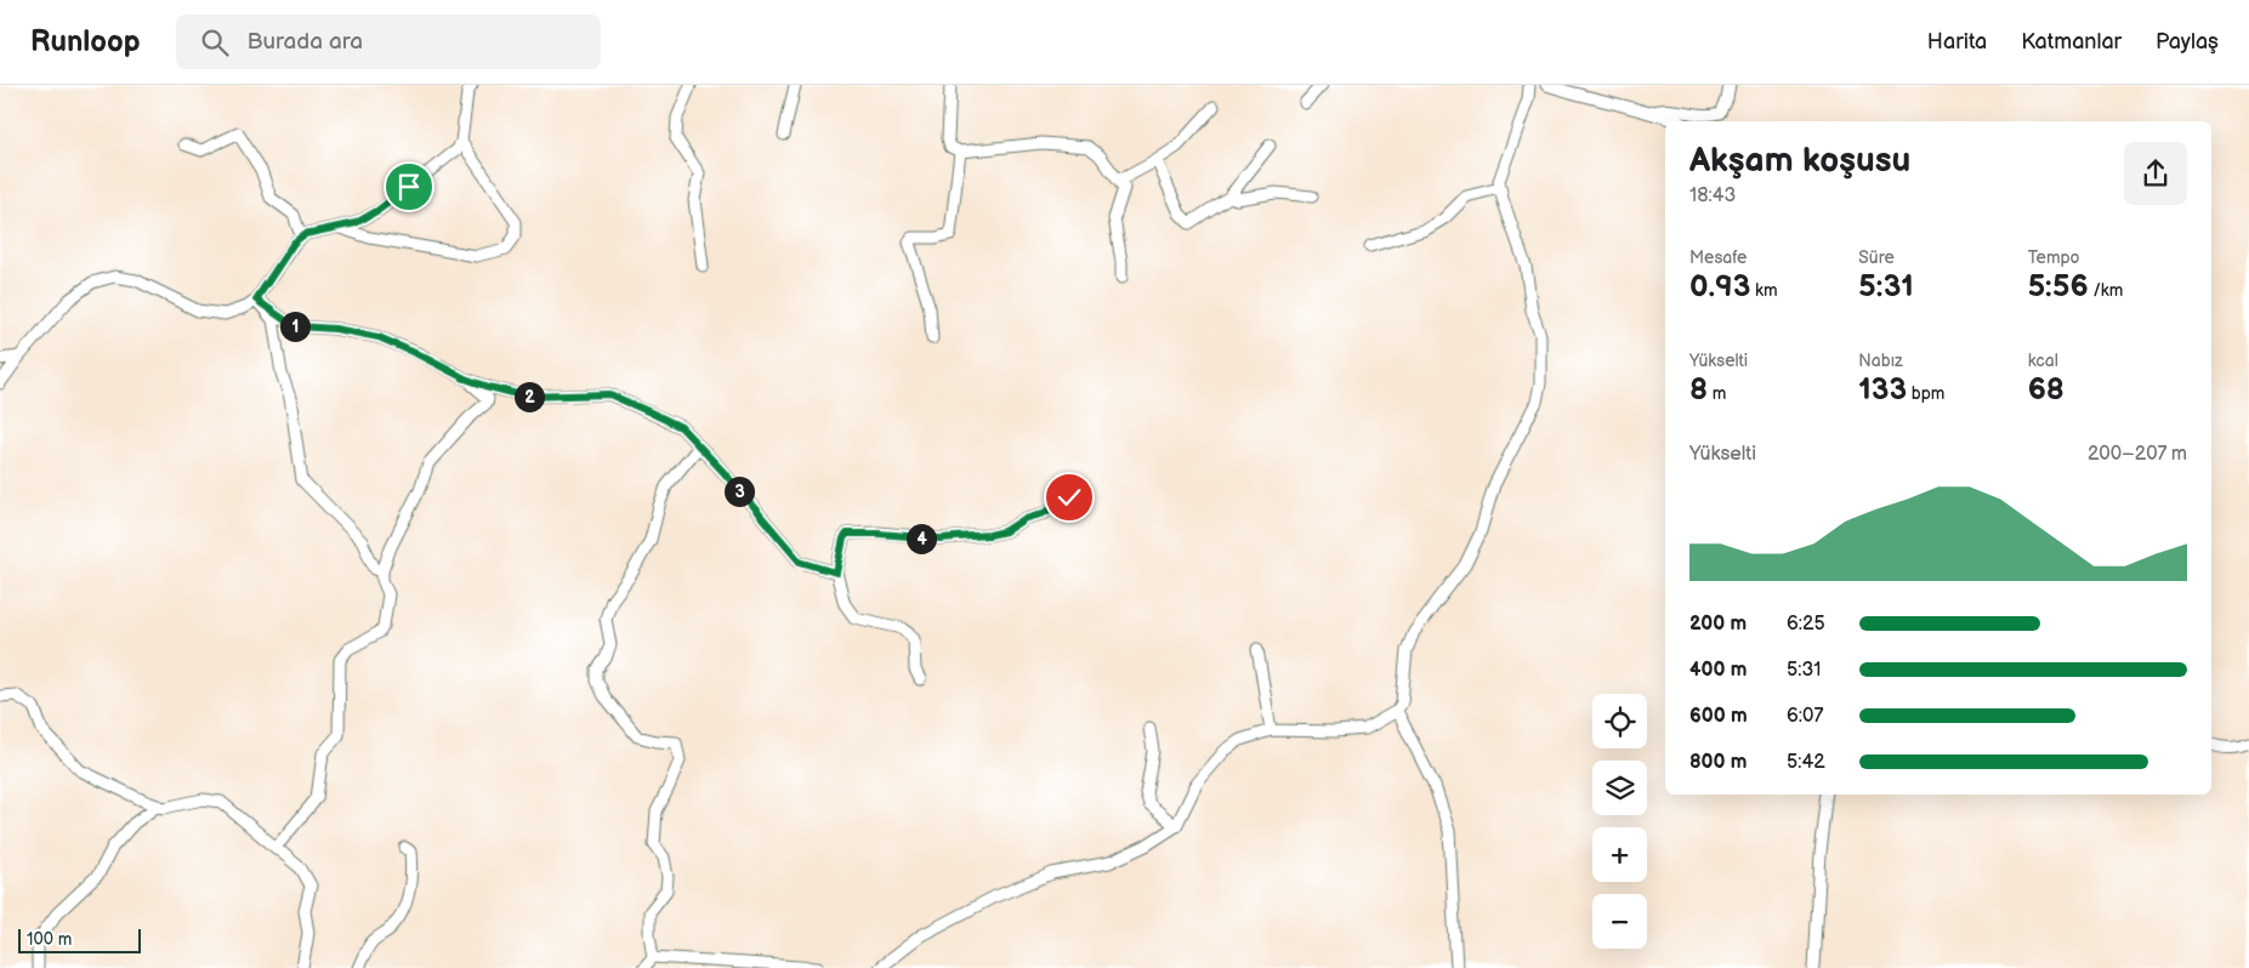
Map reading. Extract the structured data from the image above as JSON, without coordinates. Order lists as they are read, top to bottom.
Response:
{
  "scale_bar": "100 m",
  "page": {
    "header": "Runloop",
    "search": "Burada ara",
    "nav": ["Harita", "Katmanlar", "Paylaş"],
    "heading": ["Akşam koşusu", "18:43"],
    "stats": [
      ["Mesafe", "0.93 km"],
      ["Süre", "5:31"],
      ["Tempo", "5:56 /km"],
      ["Yükselti", "8 m"],
      ["Nabız", "133 bpm"],
      ["kcal", "68"]
    ],
    "pins": [
      "1",
      "2",
      "3",
      "4"
    ],
    "chart": ["Yükselti", "200–207 m"],
    "list": [
      {
        "name": "200 m",
        "note": "6:25"
      },
      {
        "name": "400 m",
        "note": "5:31"
      },
      {
        "name": "600 m",
        "note": "6:07"
      },
      {
        "name": "800 m",
        "note": "5:42"
      }
    ],
    "map_buttons": ["+", "−"],
    "scale": "100 m"
  }
}
